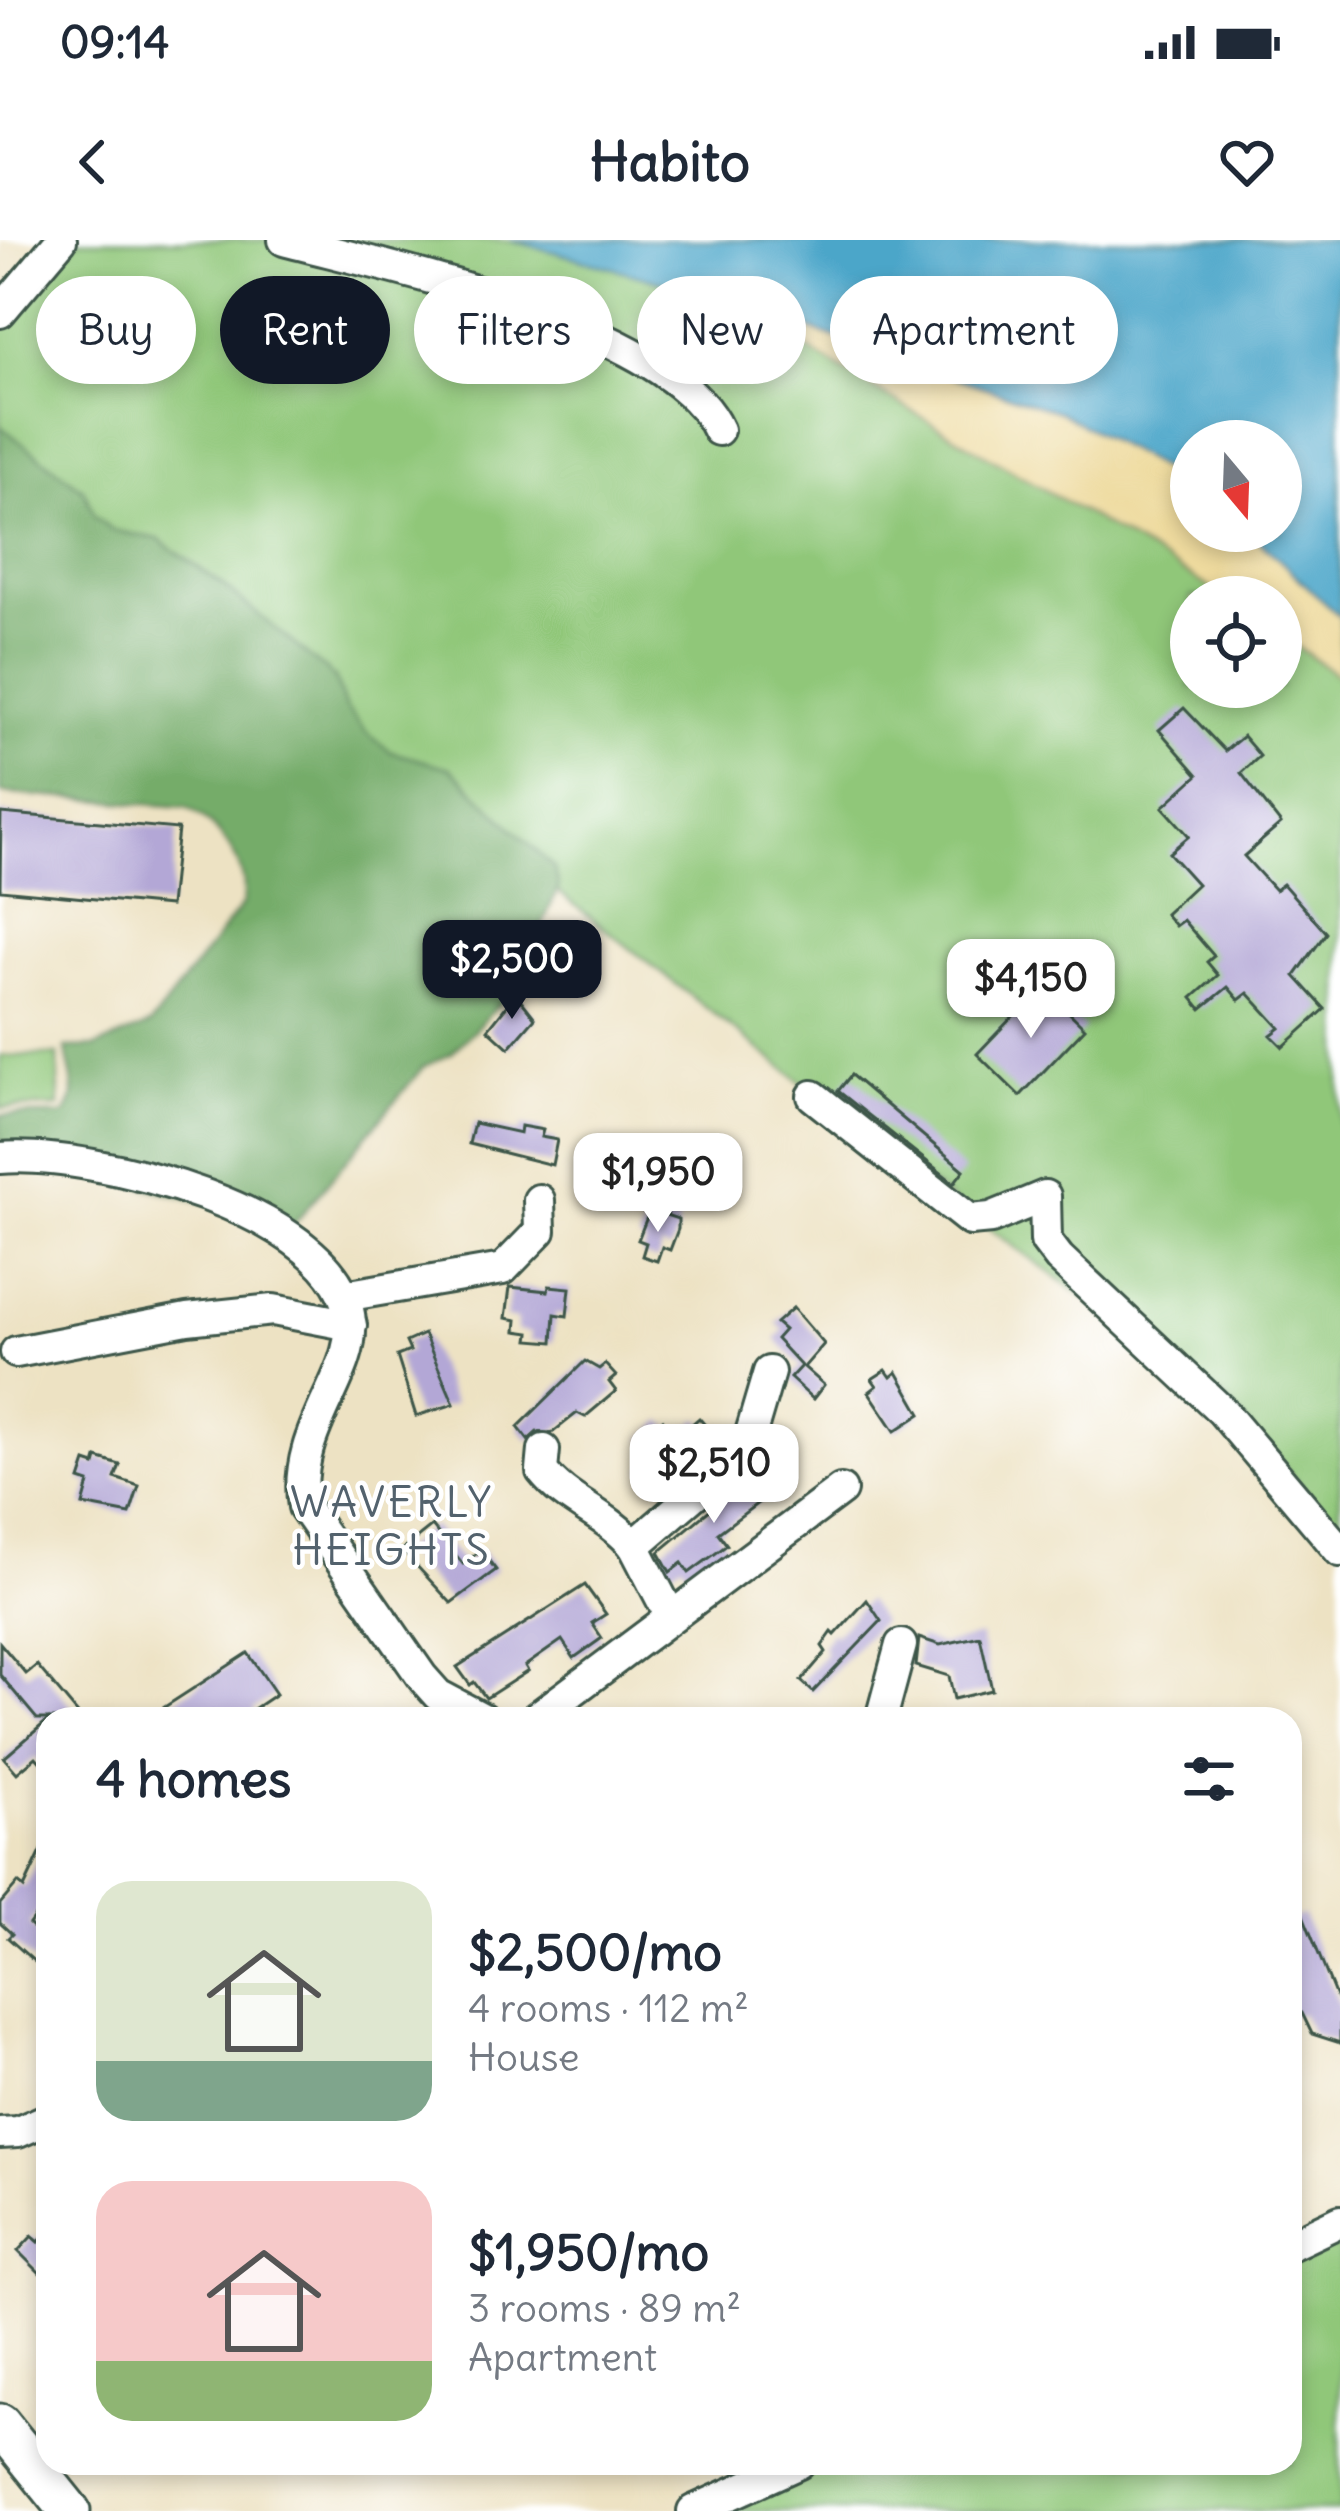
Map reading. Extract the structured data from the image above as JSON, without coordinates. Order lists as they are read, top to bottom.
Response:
{
  "districts": ["WAVERLY HEIGHTS"],
  "north": "bottom",
  "page": {
    "status": "09:14",
    "header": "Habito",
    "chip": [
      "Buy",
      "Rent",
      "Filters",
      "New",
      "Apartment"
    ],
    "price": [
      "$2,500",
      "$4,150",
      "$1,950",
      "$2,510"
    ],
    "heading": "4 homes",
    "list": [
      {
        "name": "$2,500/mo",
        "note": "4 rooms · 112 m² · House"
      },
      {
        "name": "$1,950/mo",
        "note": "3 rooms · 89 m² · Apartment"
      }
    ]
  }
}
